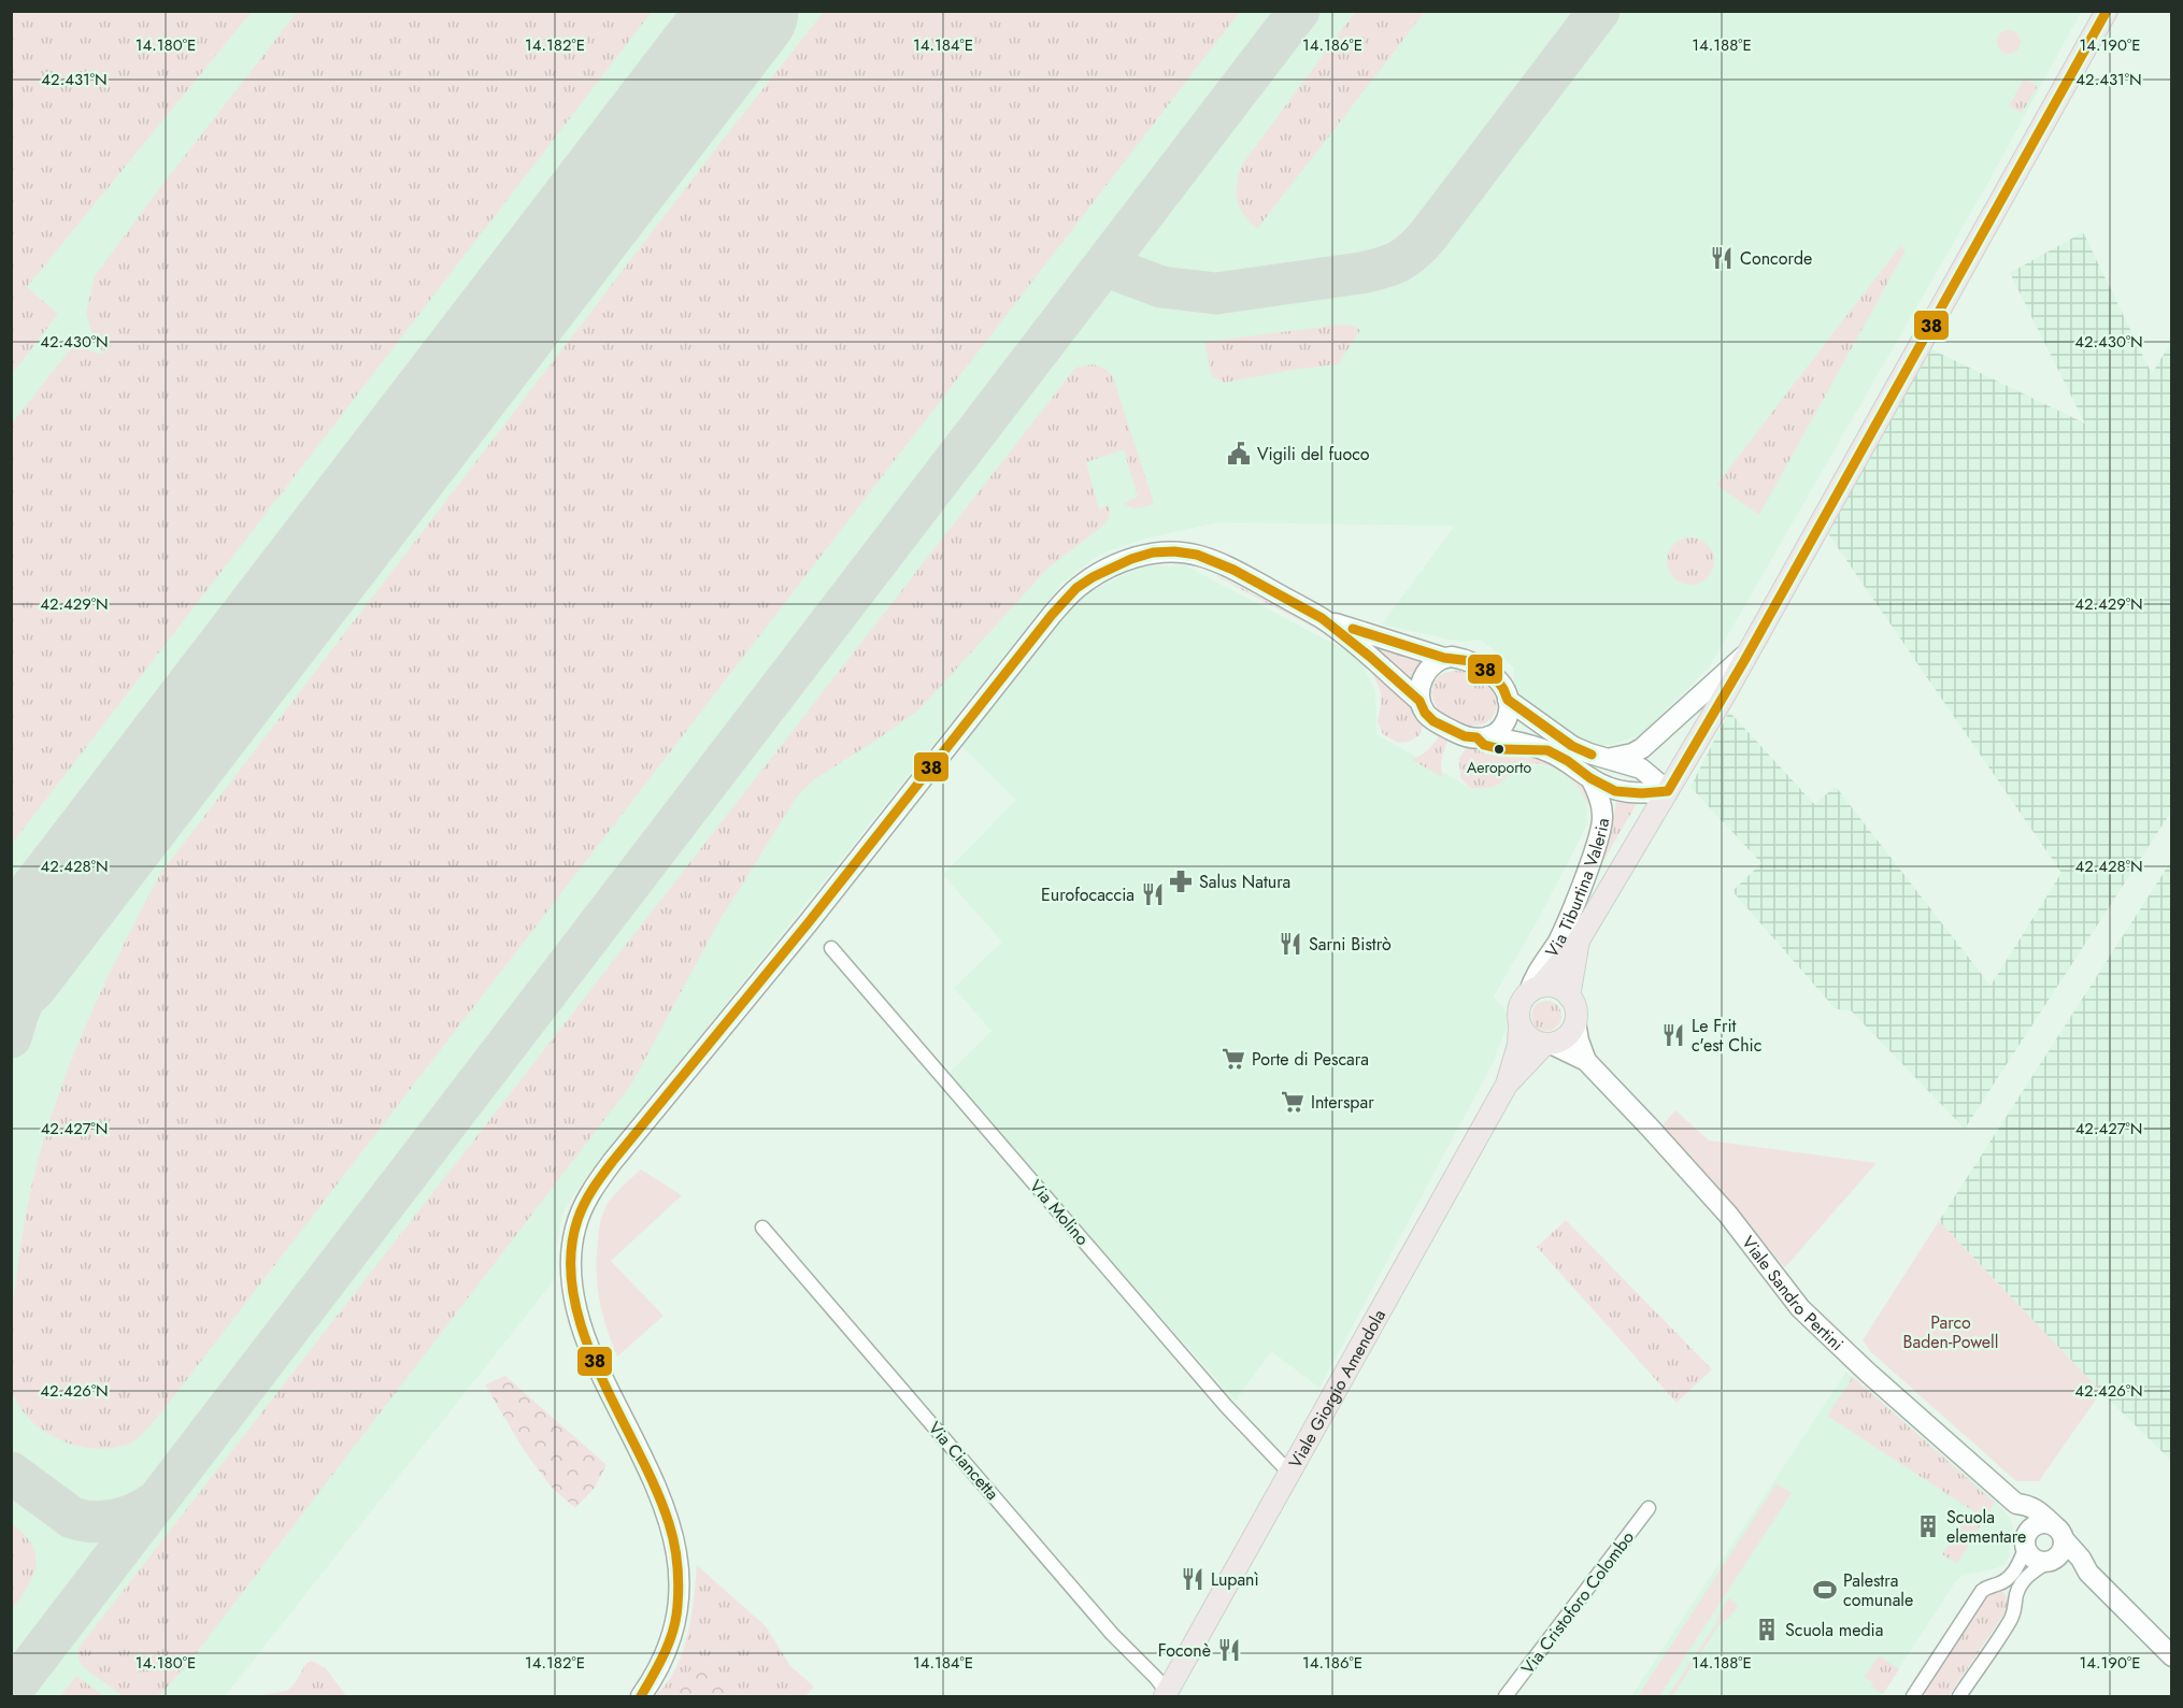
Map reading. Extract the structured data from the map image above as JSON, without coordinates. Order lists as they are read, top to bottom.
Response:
{
  "streets": {
    "main road": ["Viale Giorgio Amendola"],
    "street": [
      "Via Tiburtina Valeria",
      "Via Molino",
      "Viale Sandro Pertini",
      "Via Ciancetta",
      "Via Cristoforo Colombo"
    ]
  },
  "crossings": [
    ["Via Tiburtina Valeria", "Viale Sandro Pertini"],
    ["Via Tiburtina Valeria", "Viale Giorgio Amendola"],
    ["Via Molino", "Viale Giorgio Amendola"],
    ["Viale Sandro Pertini", "Viale Giorgio Amendola"],
    ["Viale Giorgio Amendola", "Via Ciancetta"]
  ],
  "parks": ["Parco Baden-Powell"],
  "places": {
    "restaurant": [
      "Concorde",
      "Eurofocaccia",
      "Sarni Bistrò",
      "Le Frit c'est Chic",
      "Lupanì",
      "Foconè"
    ],
    "public building": ["Vigili del fuoco"],
    "other": ["Aeroporto"],
    "pharmacy": ["Salus Natura"],
    "supermarket": ["Porte di Pescara", "Interspar"],
    "building": ["Scuola elementare", "Scuola media"],
    "sports": ["Palestra comunale"]
  },
  "lines": ["transit line 38"],
  "coordinates": [
    "14.180°E",
    "14.182°E",
    "14.184°E",
    "14.186°E",
    "14.188°E",
    "14.190°E",
    "42.431°N",
    "42.430°N",
    "42.429°N",
    "42.428°N",
    "42.427°N",
    "42.426°N"
  ]
}
